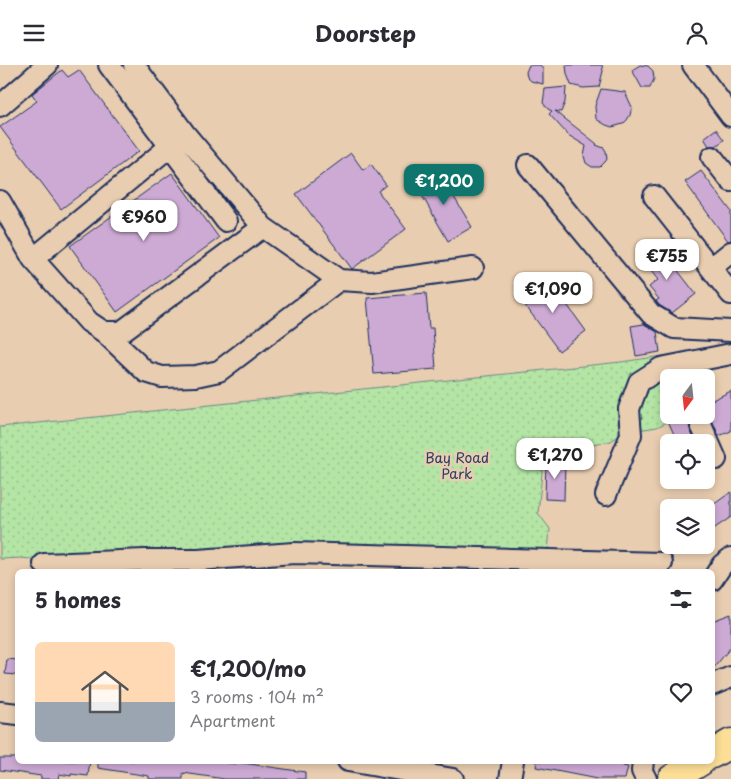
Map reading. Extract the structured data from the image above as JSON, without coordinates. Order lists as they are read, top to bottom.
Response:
{
  "parks": ["Bay Road Park"],
  "north": "bottom",
  "page": {
    "header": "Doorstep",
    "price": [
      "€1,200",
      "€960",
      "€755",
      "€1,090",
      "€1,270"
    ],
    "heading": "5 homes",
    "list": [
      {
        "name": "€1,200/mo",
        "note": "3 rooms · 104 m² · Apartment"
      }
    ]
  }
}
